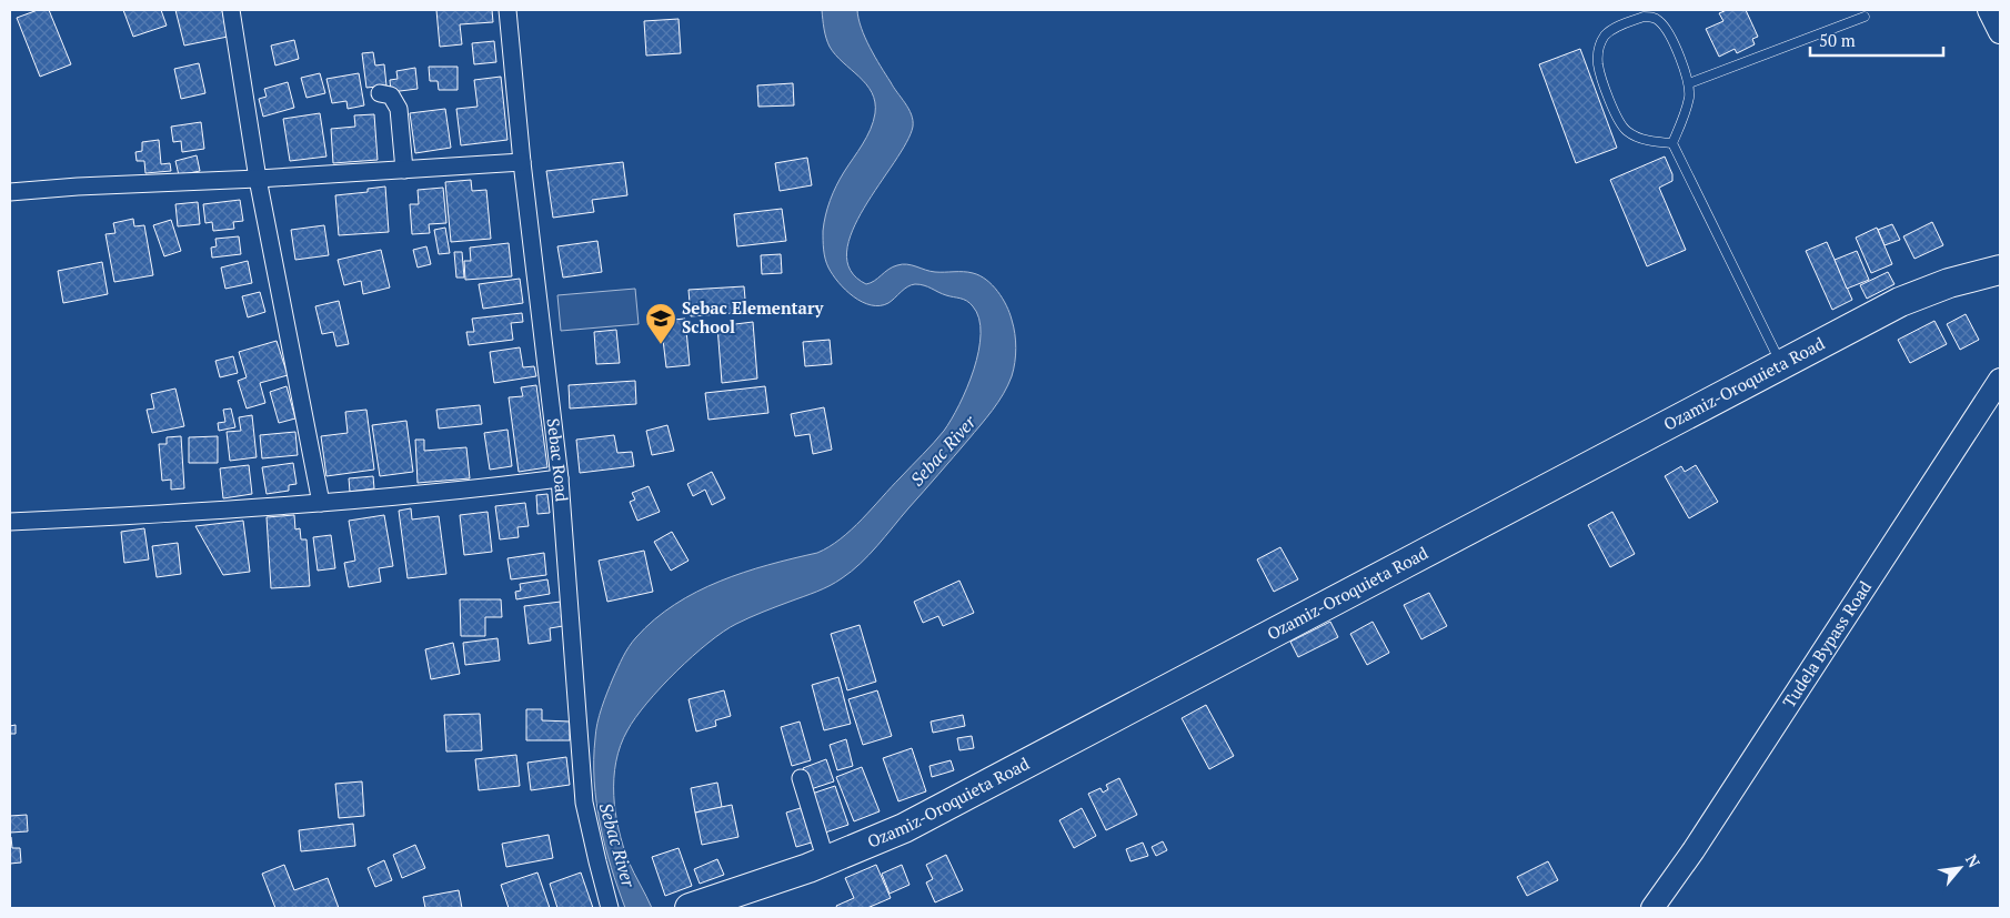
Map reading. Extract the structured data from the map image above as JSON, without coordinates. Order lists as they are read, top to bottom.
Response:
{
  "streets": {
    "highway": ["Ozamiz-Oroquieta Road"],
    "main road": ["Tudela Bypass Road"],
    "street": ["Sebac Road"]
  },
  "water": ["Sebac River"],
  "places": {
    "school or university": ["Sebac Elementary School"]
  },
  "scale_bar": "50 m",
  "north": "top right"
}
